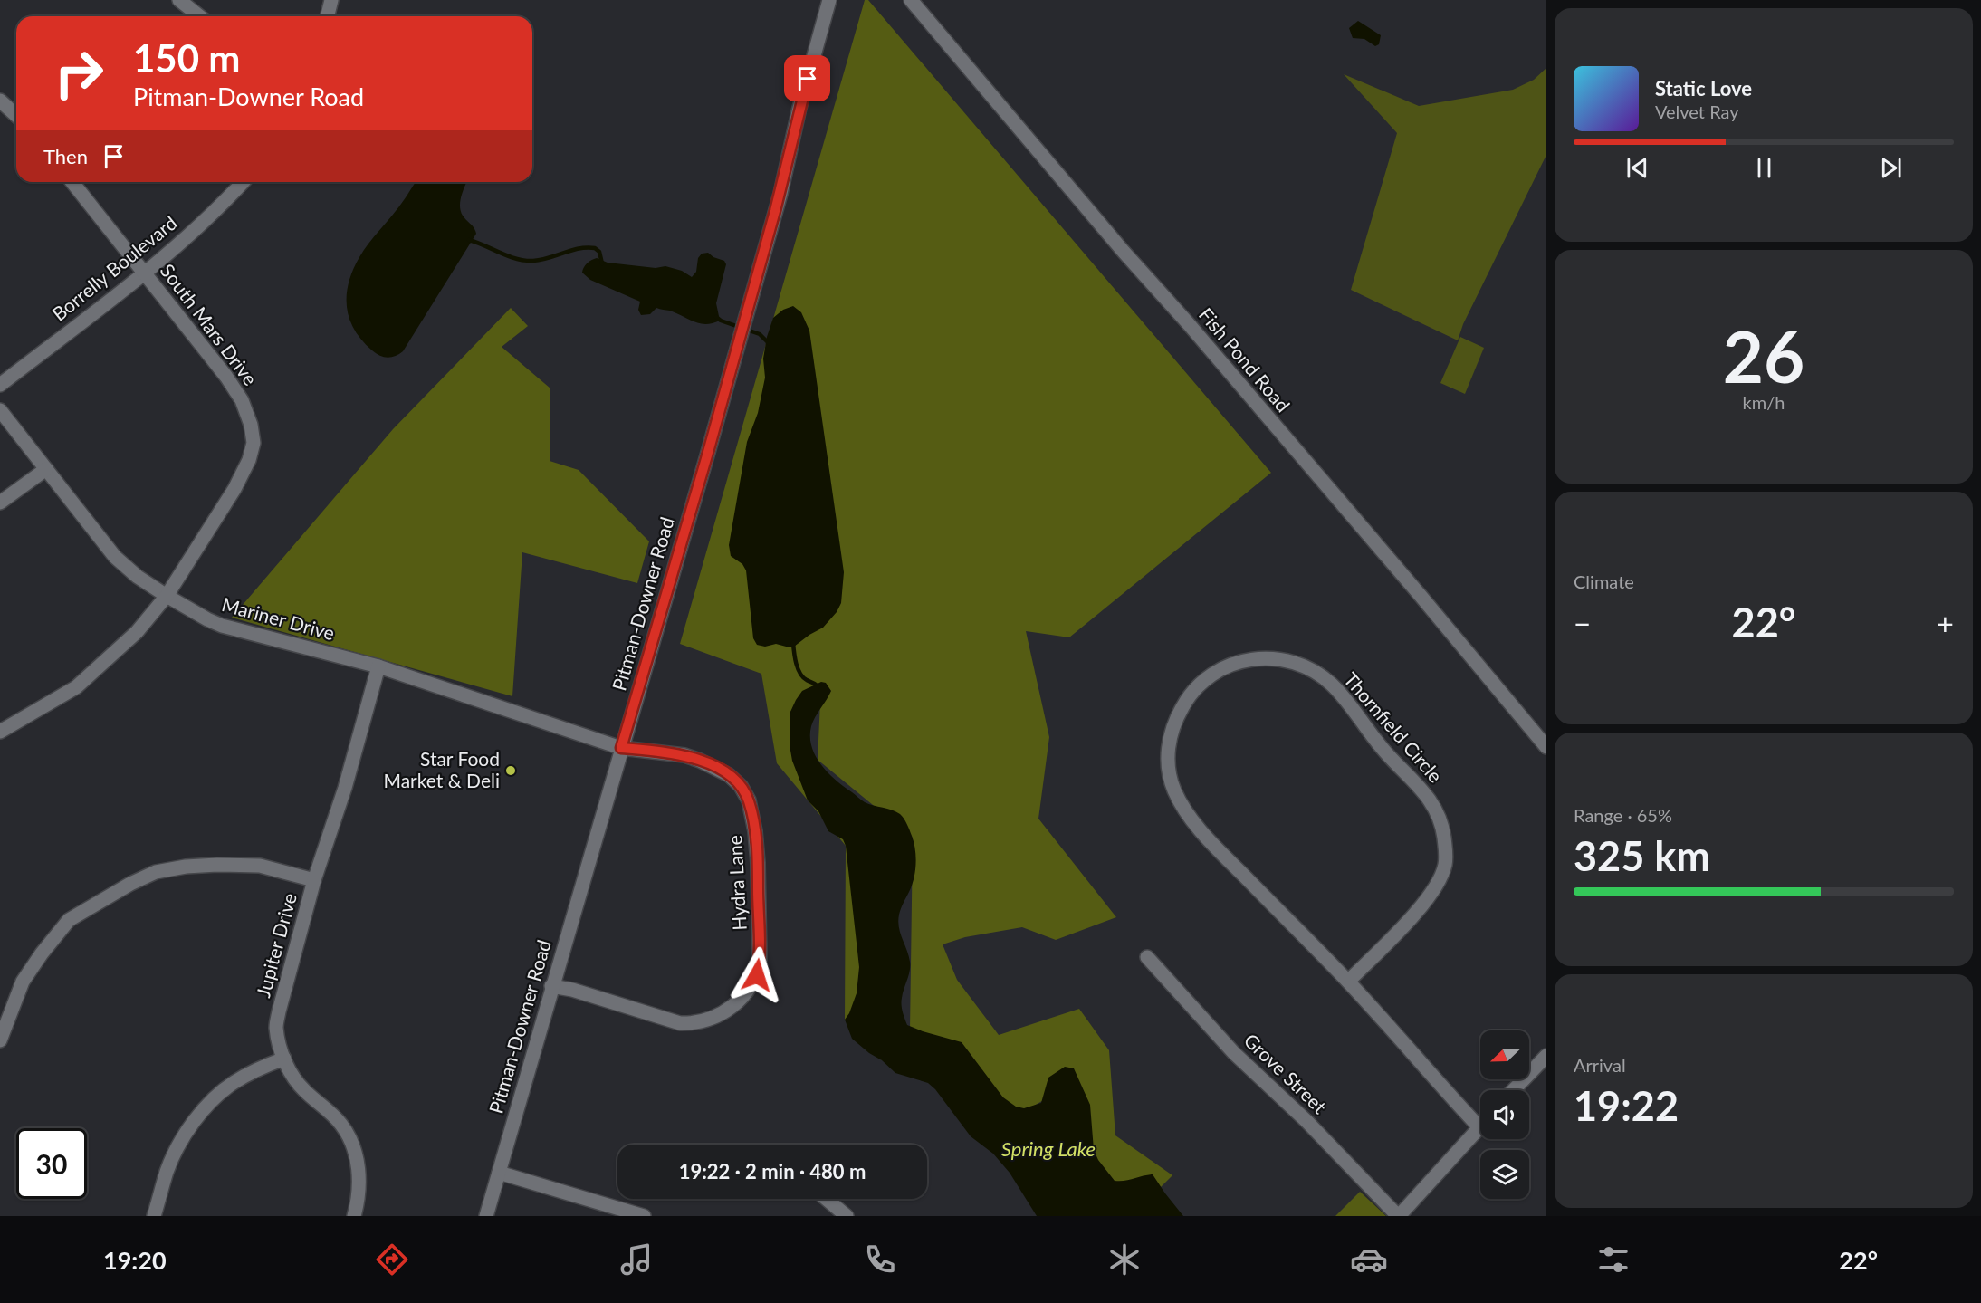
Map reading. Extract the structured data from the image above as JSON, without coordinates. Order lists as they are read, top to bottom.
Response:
{
  "streets": {
    "street": [
      "Borrelly Boulevard",
      "South Mars Drive",
      "Fish Pond Road",
      "Pitman-Downer Road",
      "Mariner Drive",
      "Thornfield Circle",
      "Hydra Lane",
      "Jupiter Drive",
      "Grove Street"
    ]
  },
  "crossings": [
    ["Borrelly Boulevard", "South Mars Drive"],
    ["South Mars Drive", "Mariner Drive"],
    ["Pitman-Downer Road", "Mariner Drive"],
    ["Pitman-Downer Road", "Hydra Lane"],
    ["Mariner Drive", "Hydra Lane"],
    ["Mariner Drive", "Jupiter Drive"]
  ],
  "water": ["Spring Lake"],
  "places": ["Star Food Market & Deli"],
  "north": "bottom left",
  "page": {
    "turn": ["150 m", "Pitman-Downer Road"],
    "song": ["Static Love", "Velvet Ray"],
    "then": "Then",
    "tile": [
      ["26", "km/h"],
      "Climate",
      ["Range · 65%", "325 km"],
      ["Arrival", "19:22"]
    ],
    "heat": ["−", "22°", "+"],
    "limit": "30",
    "trip": "19:22 · 2 min · 480 m",
    "tabs": ["19:20", "22°"]
  }
}
